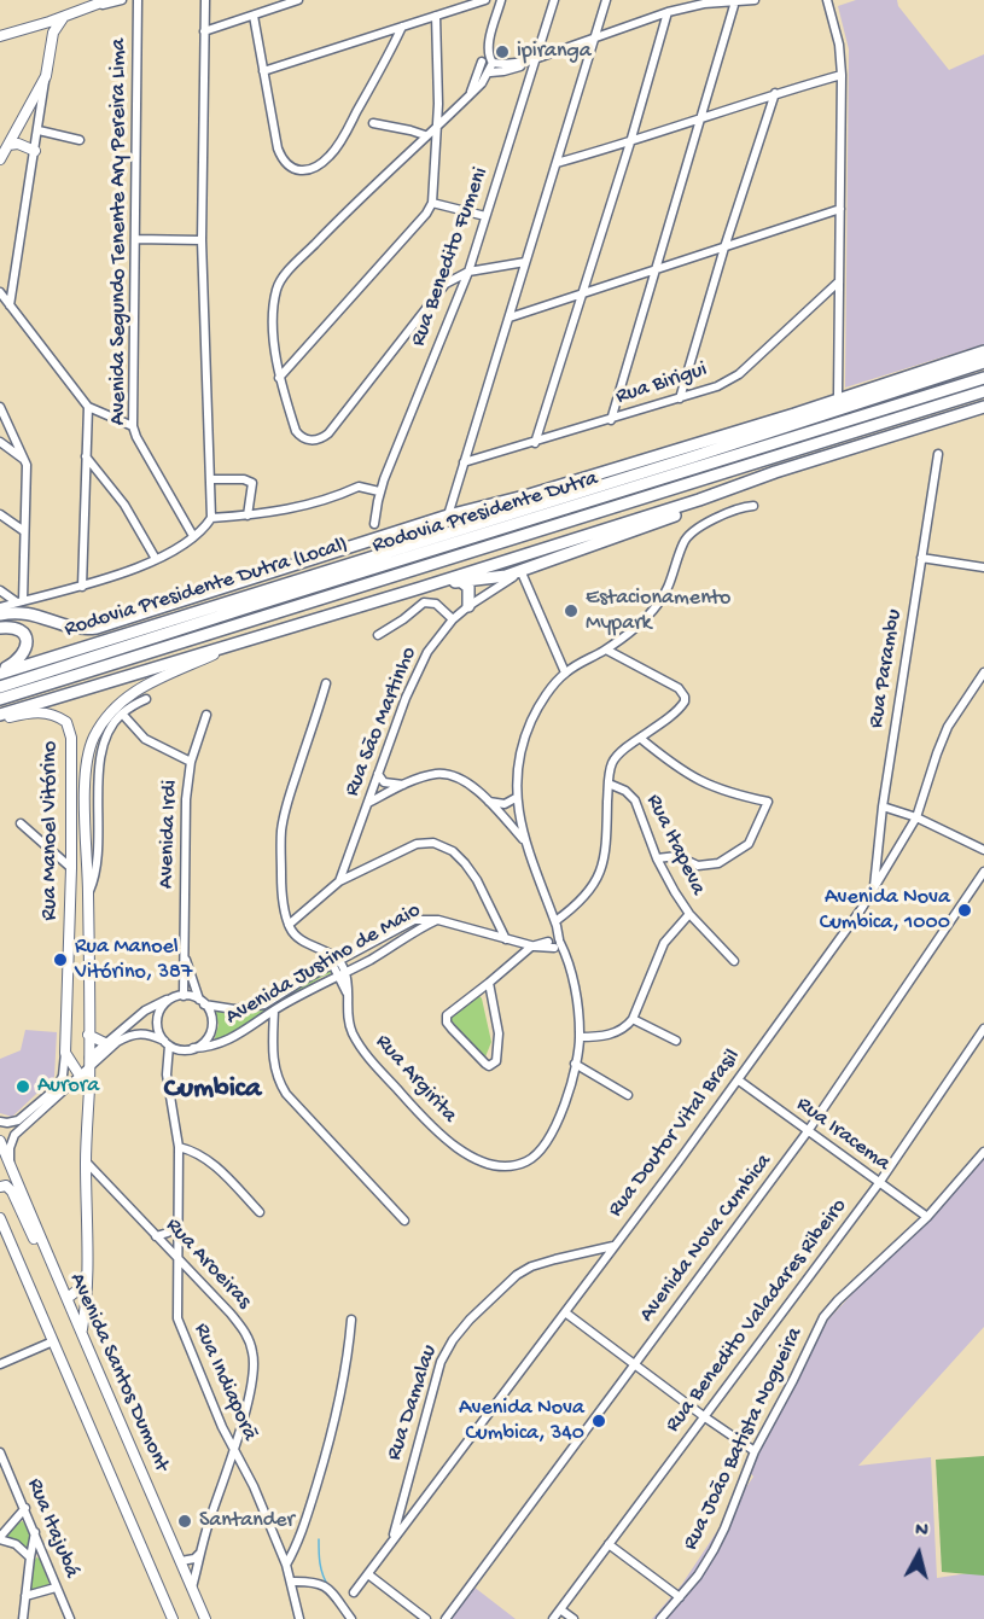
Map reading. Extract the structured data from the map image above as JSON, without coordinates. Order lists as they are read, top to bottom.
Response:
{
  "streets": {
    "highway": ["Rodovia Presidente Dutra", "Rodovia Presidente Dutra (Local)"],
    "main road": ["Rua Manoel Vitórino", "Avenida Santos Dumont"],
    "street": [
      "Avenida Segundo Tenente Ary Pereira Lima",
      "Rua Benedito Fumeni",
      "Rua Birigui",
      "Rua Parambu",
      "Rua São Martinho",
      "Avenida Irdi",
      "Rua Itapeva",
      "Avenida Justino de Maio",
      "Rua Argirita",
      "Rua Doutor Vital Brasil",
      "Rua Iracema",
      "Avenida Nova Cumbica",
      "Rua Aroeiras",
      "Rua Benedito Valadares Ribeiro",
      "Rua Indiaporã",
      "Rua Damalau",
      "Rua João Batista Nogueira",
      "Rua Itajubá"
    ]
  },
  "crossings": [
    ["Rua Parambu", "Rua Doutor Vital Brasil"],
    ["Rua Manoel Vitórino", "Rua Aroeiras"],
    ["Rua Manoel Vitórino", "Avenida Santos Dumont"],
    ["Avenida Irdi", "Avenida Justino de Maio"],
    ["Avenida Irdi", "Rua Indiaporã"],
    ["Avenida Justino de Maio", "Rua Argirita"],
    ["Avenida Justino de Maio", "Rua Indiaporã"],
    ["Rua Doutor Vital Brasil", "Rua Iracema"],
    ["Rua Doutor Vital Brasil", "Rua Damalau"],
    ["Rua Iracema", "Avenida Nova Cumbica"],
    ["Rua Iracema", "Rua Benedito Valadares Ribeiro"],
    ["Rua Iracema", "Rua João Batista Nogueira"],
    ["Rua Aroeiras", "Avenida Santos Dumont"],
    ["Rua Aroeiras", "Rua Indiaporã"]
  ],
  "districts": ["Cumbica"],
  "places": [
    "ipiranga",
    "Estacionamento Mypark",
    "Avenida Nova Cumbica, 1000",
    "Rua Manoel Vitórino, 387",
    "Aurora",
    "Avenida Nova Cumbica, 340",
    "Santander"
  ],
  "north": "top"
}
